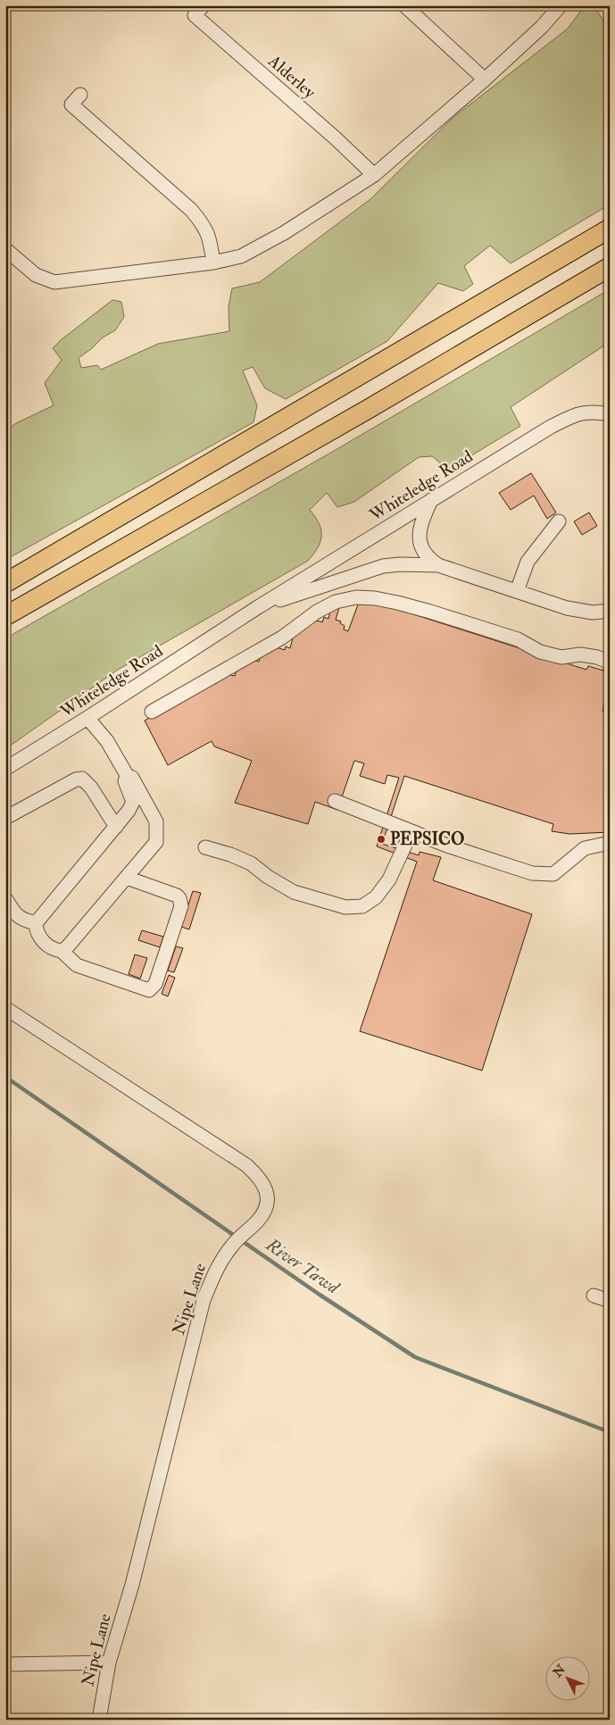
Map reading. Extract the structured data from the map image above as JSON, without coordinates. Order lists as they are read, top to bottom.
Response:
{
  "streets": {
    "street": ["Alderley", "Whiteledge Road", "Nipe Lane"]
  },
  "water": ["River Tawd"],
  "places": ["PEPSICO"],
  "north": "top left"
}
